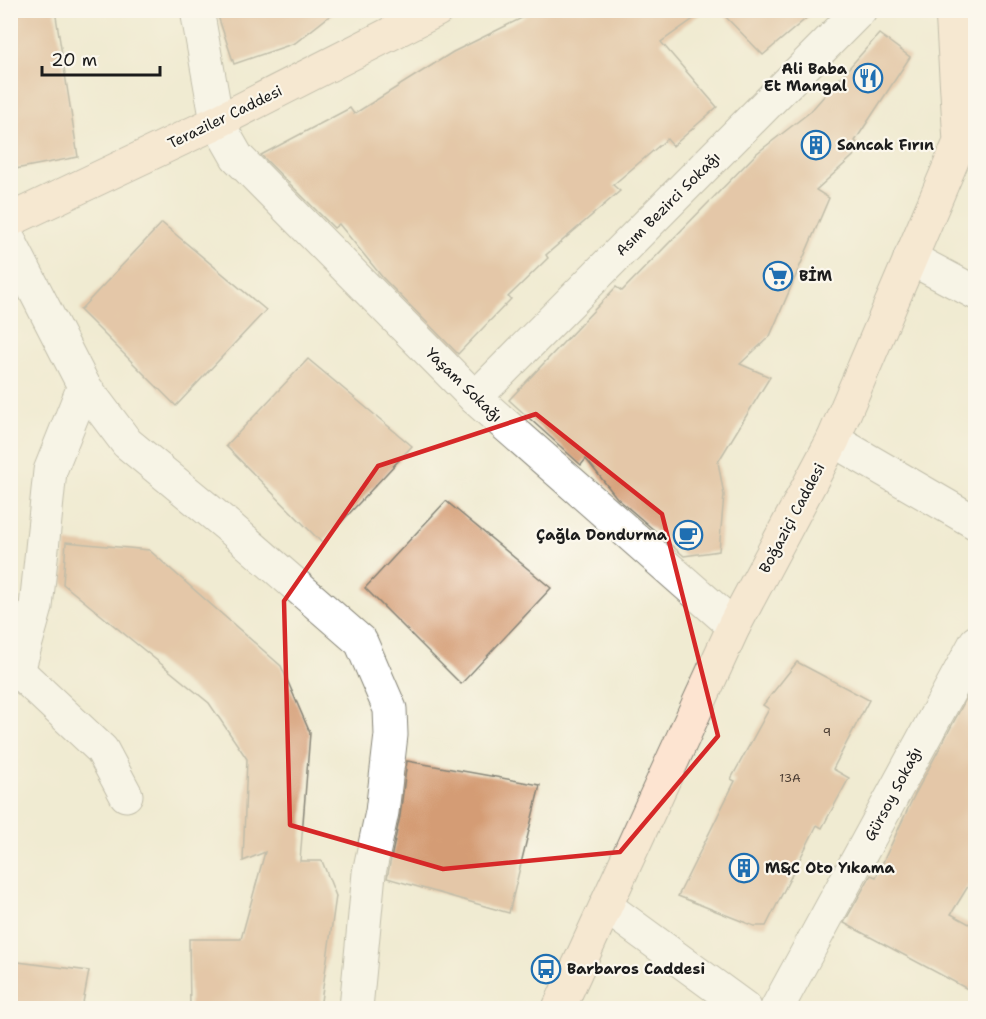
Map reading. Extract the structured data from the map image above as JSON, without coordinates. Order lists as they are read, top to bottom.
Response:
{
  "streets": {
    "main road": ["Teraziler Caddesi", "Boğaziçi Caddesi"],
    "street": ["Asım Bezirci Sokağı", "Yaşam Sokağı", "Gürsoy Sokağı"]
  },
  "crossings": [
    ["Teraziler Caddesi", "Yaşam Sokağı"],
    ["Asım Bezirci Sokağı", "Yaşam Sokağı"],
    ["Yaşam Sokağı", "Boğaziçi Caddesi"]
  ],
  "places": {
    "restaurant": ["Ali Baba Et Mangal"],
    "building": ["Sancak Fırın", "M&C Oto Yıkama"],
    "supermarket": ["BİM"],
    "cafe": ["Çağla Dondurma"],
    "bus stop": ["Barbaros Caddesi"]
  },
  "house_numbers": ["9", "13A"],
  "scale_bar": "20 m"
}
